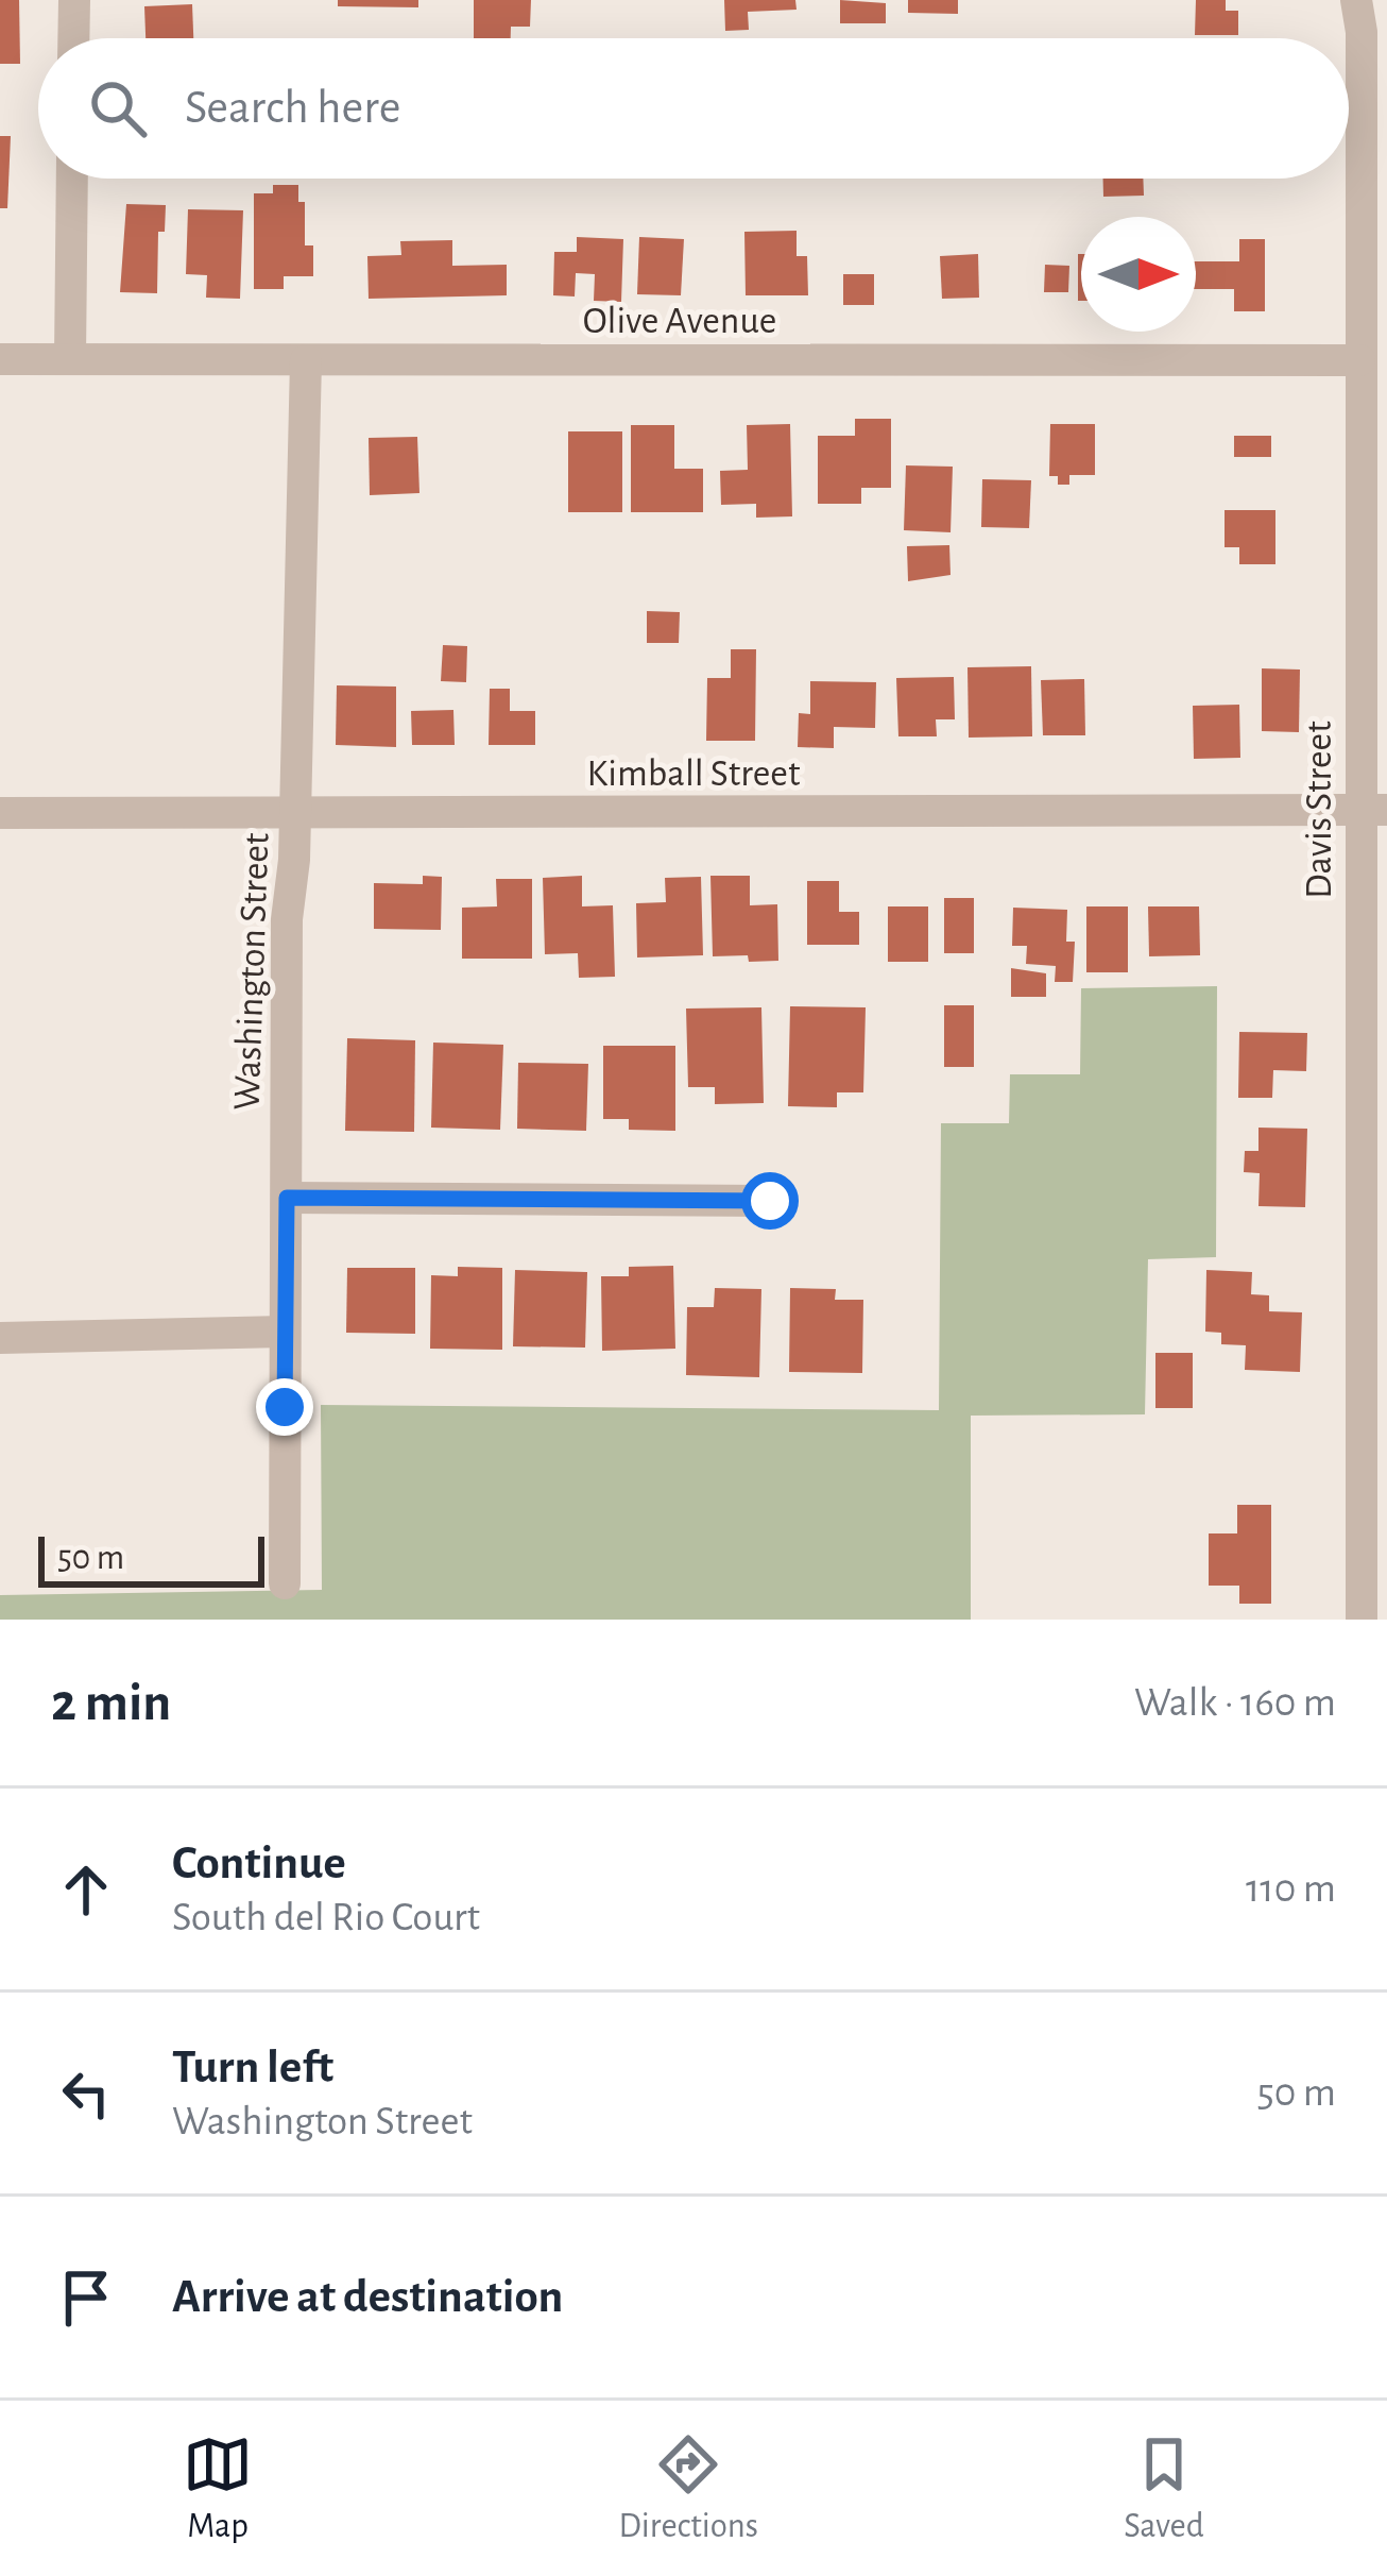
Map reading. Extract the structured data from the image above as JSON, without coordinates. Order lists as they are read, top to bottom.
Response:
{
  "streets": {
    "street": [
      "Olive Avenue",
      "Kimball Street",
      "Davis Street",
      "Washington Street"
    ]
  },
  "crossings": [
    ["Olive Avenue", "Davis Street"],
    ["Olive Avenue", "Washington Street"],
    ["Kimball Street", "Davis Street"],
    ["Kimball Street", "Washington Street"]
  ],
  "scale_bar": "50 m",
  "north": "right",
  "page": {
    "search": "Search here",
    "scale": "50 m",
    "heading": ["2 min", "Walk · 160 m"],
    "list": [
      ["Continue", "South del Rio Court", "110 m"],
      ["Turn left", "Washington Street", "50 m"],
      "Arrive at destination"
    ],
    "nav": ["Map", "Directions", "Saved"]
  }
}
